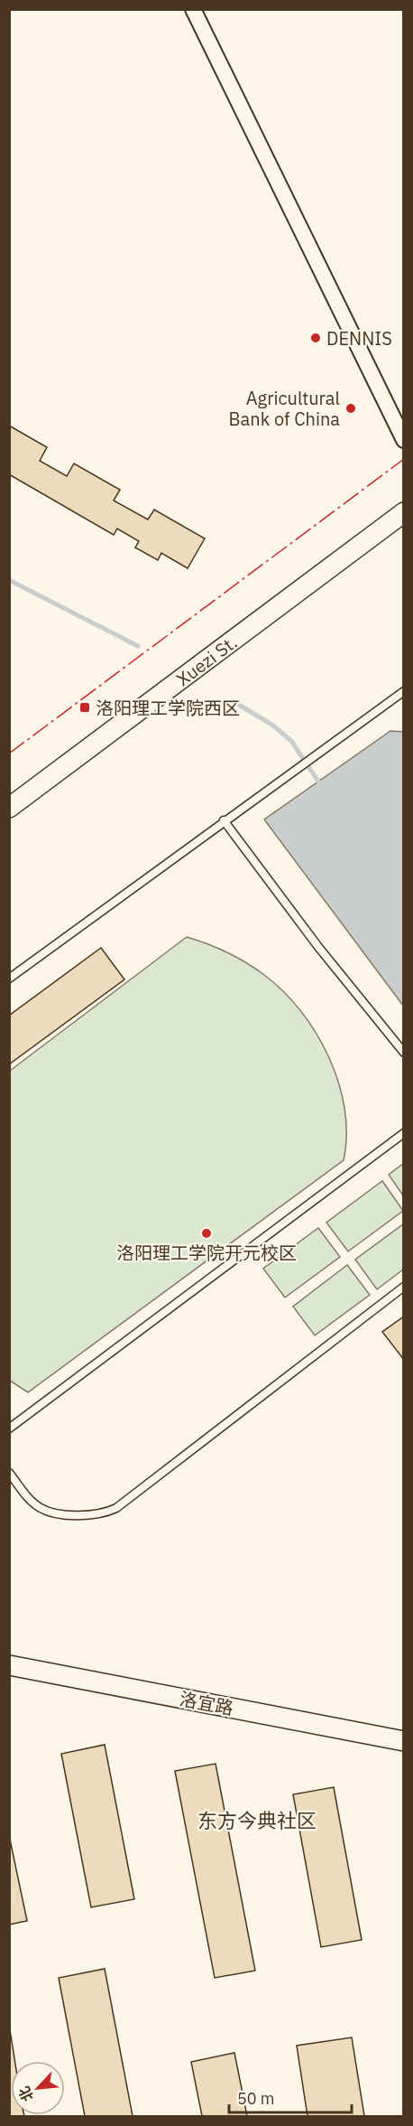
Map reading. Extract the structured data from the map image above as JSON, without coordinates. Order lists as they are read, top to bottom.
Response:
{
  "streets": {
    "street": ["Xuezi St.", "洛宜路"]
  },
  "districts": ["东方今典社区"],
  "places": {
    "other": ["DENNIS", "Agricultural Bank of China", "洛阳理工学院开元校区"],
    "transit": ["洛阳理工学院西区"]
  },
  "scale_bar": "50 m",
  "north": "bottom left"
}
